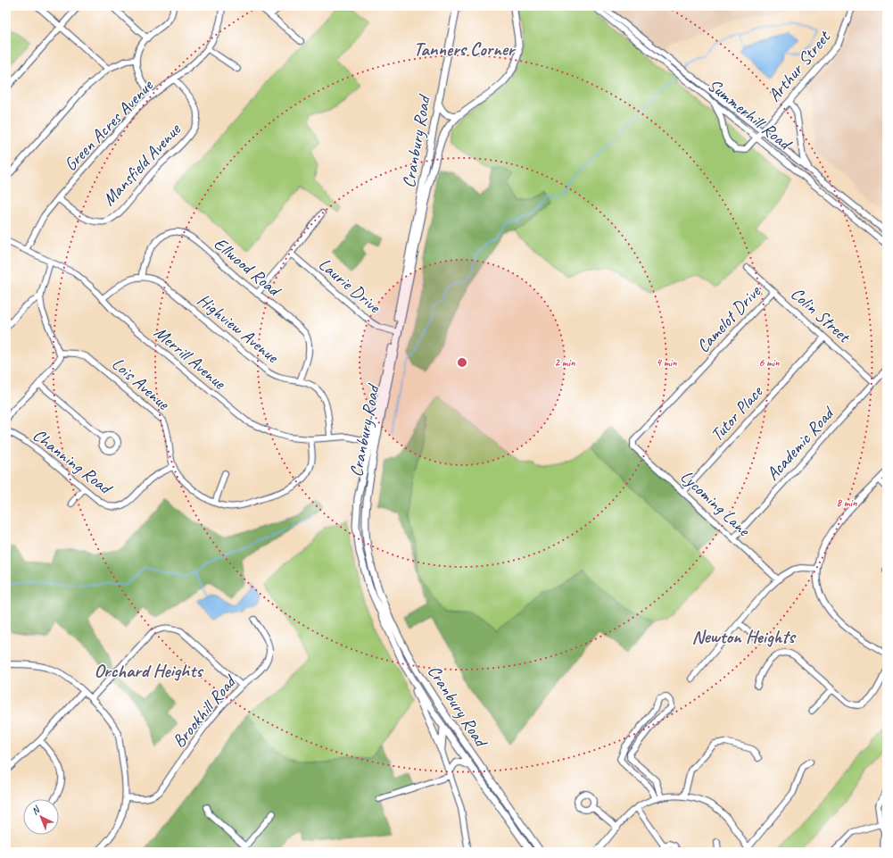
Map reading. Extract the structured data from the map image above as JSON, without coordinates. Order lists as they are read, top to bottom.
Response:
{
  "streets": {
    "main road": ["Cranbury Road"],
    "street": [
      "Arthur Street",
      "Summerhill Road",
      "Green Acres Avenue",
      "Mansfield Avenue",
      "Ellwood Road",
      "Laurie Drive",
      "Colin Street",
      "Camelot Drive",
      "Highview Avenue",
      "Merrill Avenue",
      "Lois Avenue",
      "Tutor Place",
      "Academic Road",
      "Channing Road",
      "Lycoming Lane",
      "Brookhill Road"
    ]
  },
  "crossings": [
    ["Arthur Street", "Summerhill Road"],
    ["Green Acres Avenue", "Mansfield Avenue"],
    ["Green Acres Avenue", "Merrill Avenue"],
    ["Cranbury Road", "Laurie Drive"],
    ["Cranbury Road", "Merrill Avenue"],
    ["Ellwood Road", "Highview Avenue"],
    ["Colin Street", "Camelot Drive"],
    ["Colin Street", "Tutor Place"],
    ["Colin Street", "Academic Road"],
    ["Camelot Drive", "Lycoming Lane"],
    ["Highview Avenue", "Merrill Avenue"],
    ["Merrill Avenue", "Lois Avenue"],
    ["Lois Avenue", "Channing Road"],
    ["Tutor Place", "Lycoming Lane"],
    ["Academic Road", "Lycoming Lane"]
  ],
  "districts": ["Tanners Corner", "Newton Heights", "Orchard Heights"],
  "north": "top left",
  "rings": [
    "2 min",
    "4 min",
    "6 min",
    "8 min"
  ]
}
